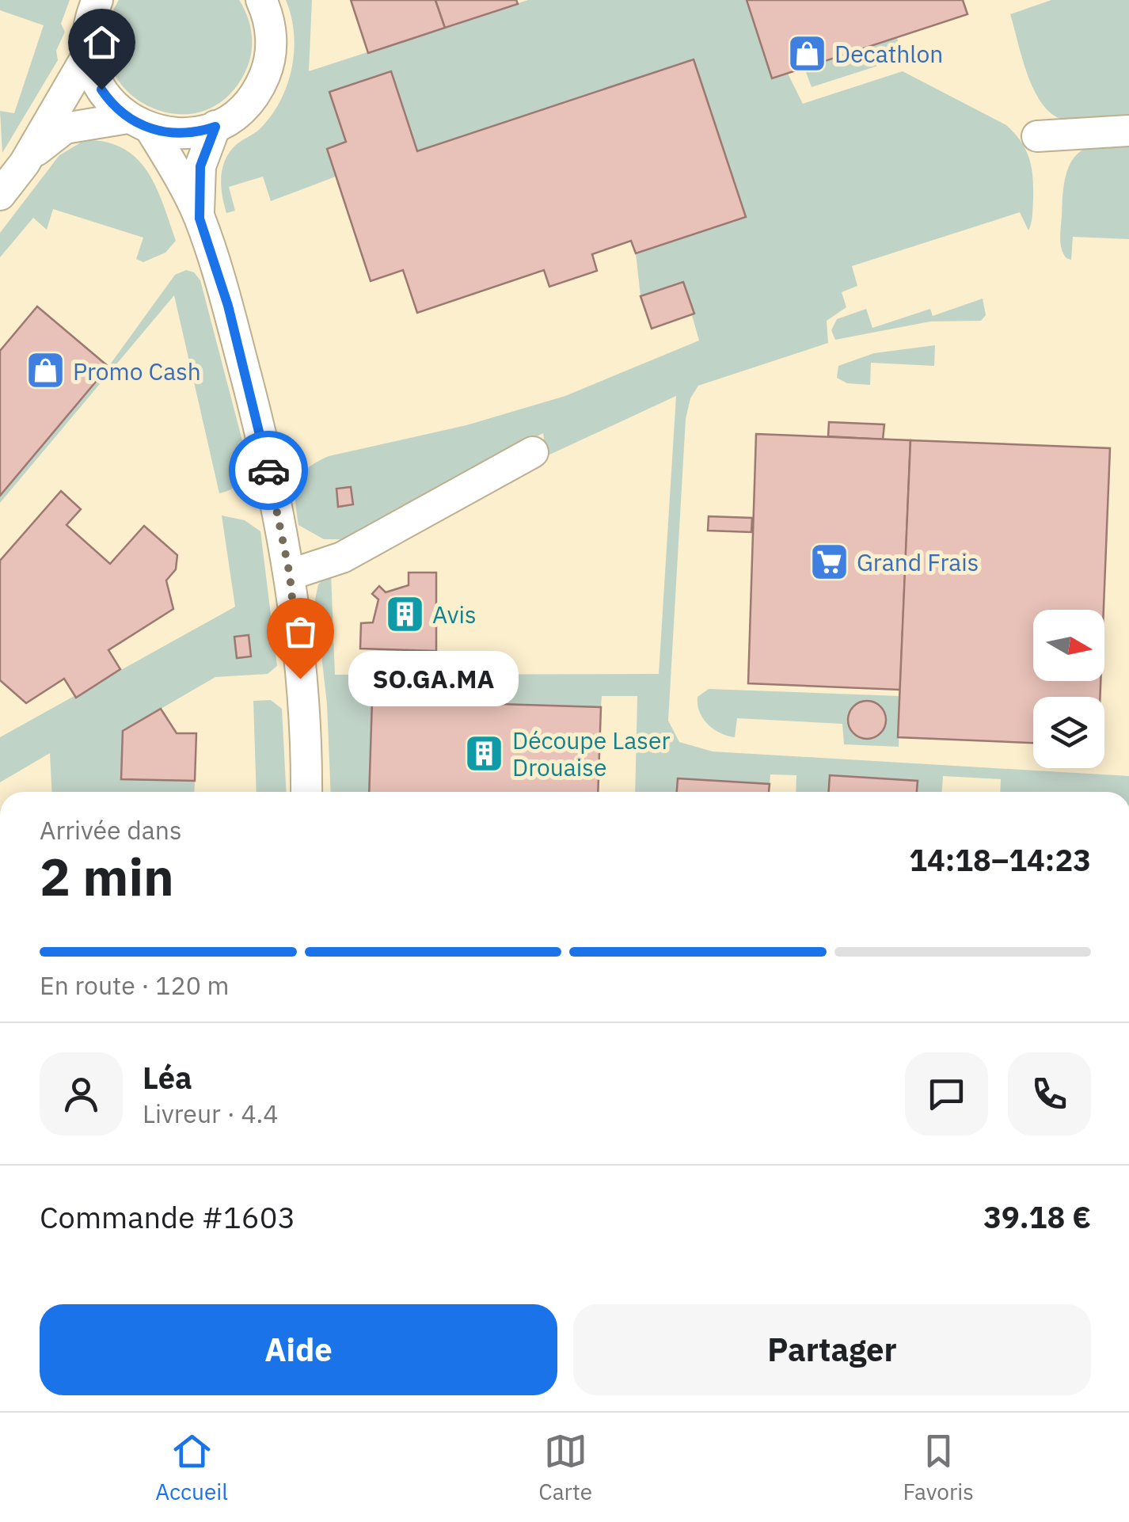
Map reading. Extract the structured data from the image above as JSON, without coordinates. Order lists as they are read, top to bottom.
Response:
{
  "places": {
    "shop": ["Decathlon", "Promo Cash"],
    "supermarket": ["Grand Frais"],
    "building": ["Avis", "Découpe Laser Drouaise"],
    "other": ["SO.GA.MA"]
  },
  "north": "right",
  "page": {
    "bubble": "SO.GA.MA",
    "heading": ["2 min", "Arrivée dans", "14:18–14:23"],
    "panel": [
      "Léa",
      "Livreur · 4.4",
      "Commande #1603",
      "39.18 €"
    ],
    "bar": "En route · 120 m",
    "buttons": ["Aide", "Partager"],
    "tabs": ["Accueil", "Carte", "Favoris"]
  }
}
